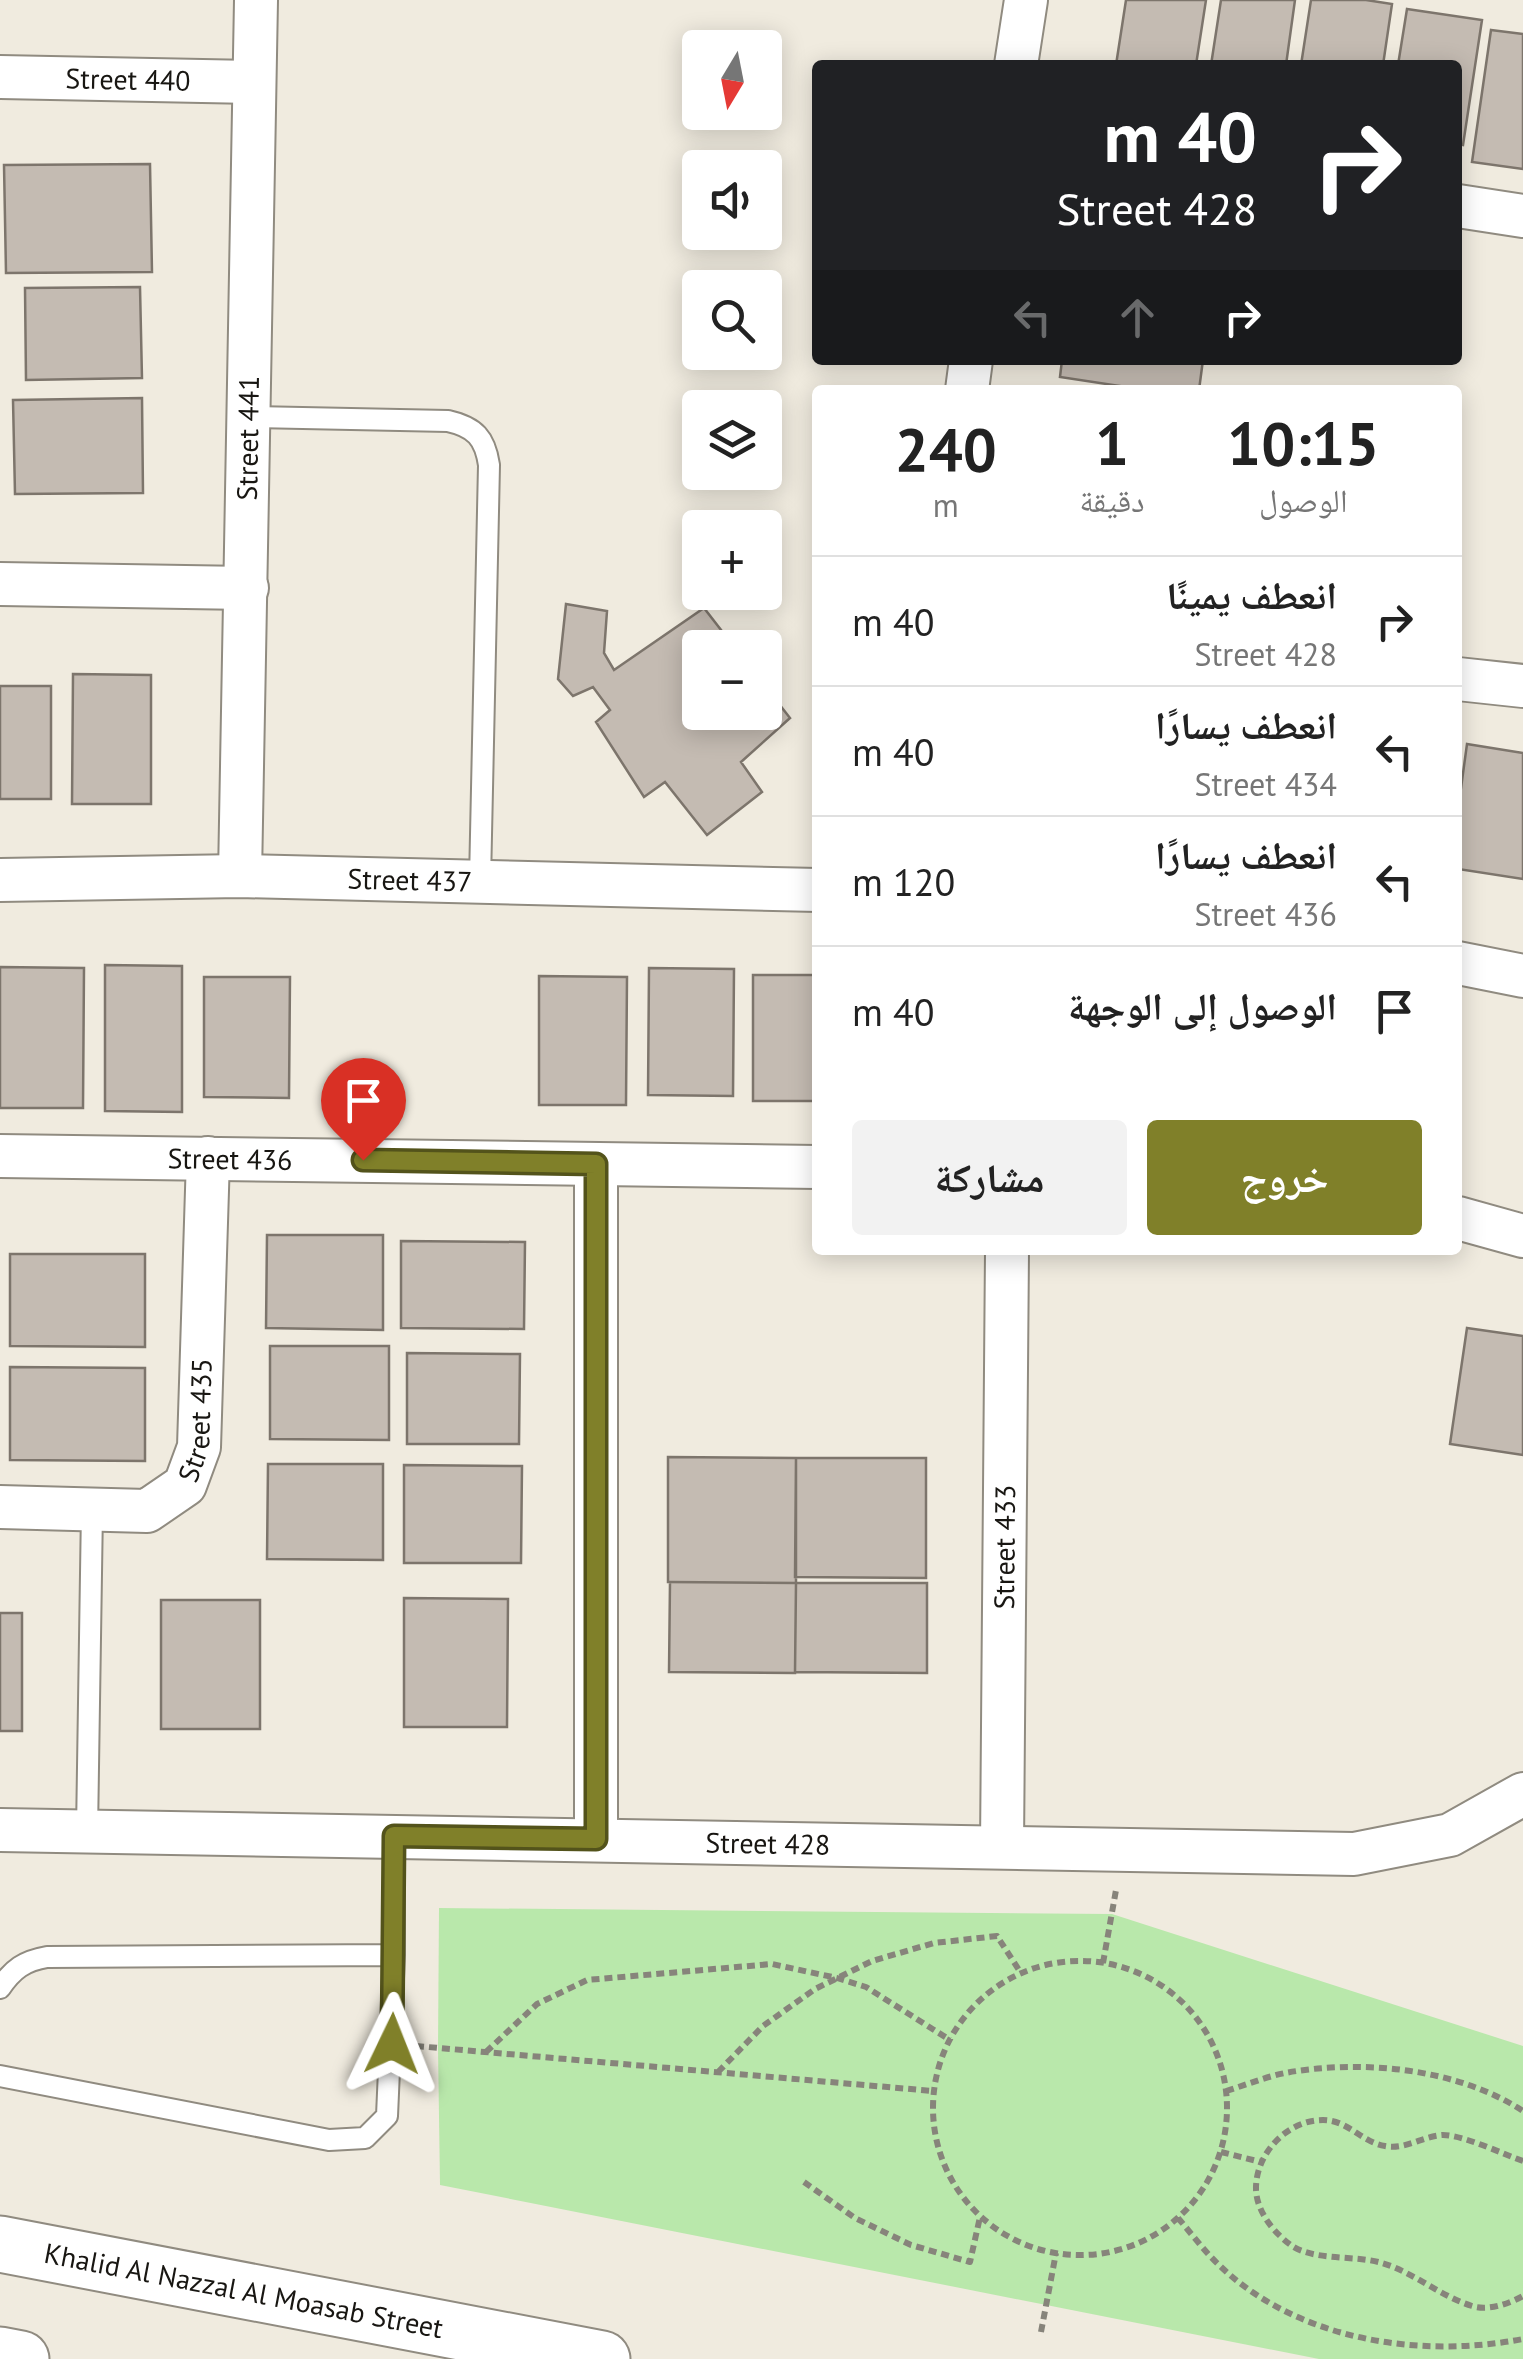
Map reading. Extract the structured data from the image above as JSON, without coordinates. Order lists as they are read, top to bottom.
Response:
{
  "streets": {
    "main road": ["Khalid Al Nazzal Al Moasab Street"],
    "street": [
      "Street 440",
      "Street 441",
      "Street 437",
      "Street 436",
      "Street 435",
      "Street 433",
      "Street 428"
    ]
  },
  "crossings": [
    ["Street 440", "Street 441"],
    ["Street 441", "Street 437"],
    ["Street 436", "Street 435"],
    ["Street 433", "Street 428"]
  ],
  "north": "bottom",
  "page": {
    "map_buttons": ["+", "−"],
    "turn": ["40 m", "Street 428"],
    "eta": [
      "10:15",
      "الوصول",
      "1",
      "دقيقة",
      "240",
      "m"
    ],
    "list": [
      {
        "name": "انعطف يمينًا",
        "note": "Street 428",
        "value": "40 m"
      },
      {
        "name": "انعطف يسارًا",
        "note": "Street 434",
        "value": "40 m"
      },
      {
        "name": "انعطف يسارًا",
        "note": "Street 436",
        "value": "120 m"
      },
      {
        "name": "الوصول إلى الوجهة",
        "value": "40 m"
      }
    ],
    "buttons": ["خروج", "مشاركة"]
  }
}
